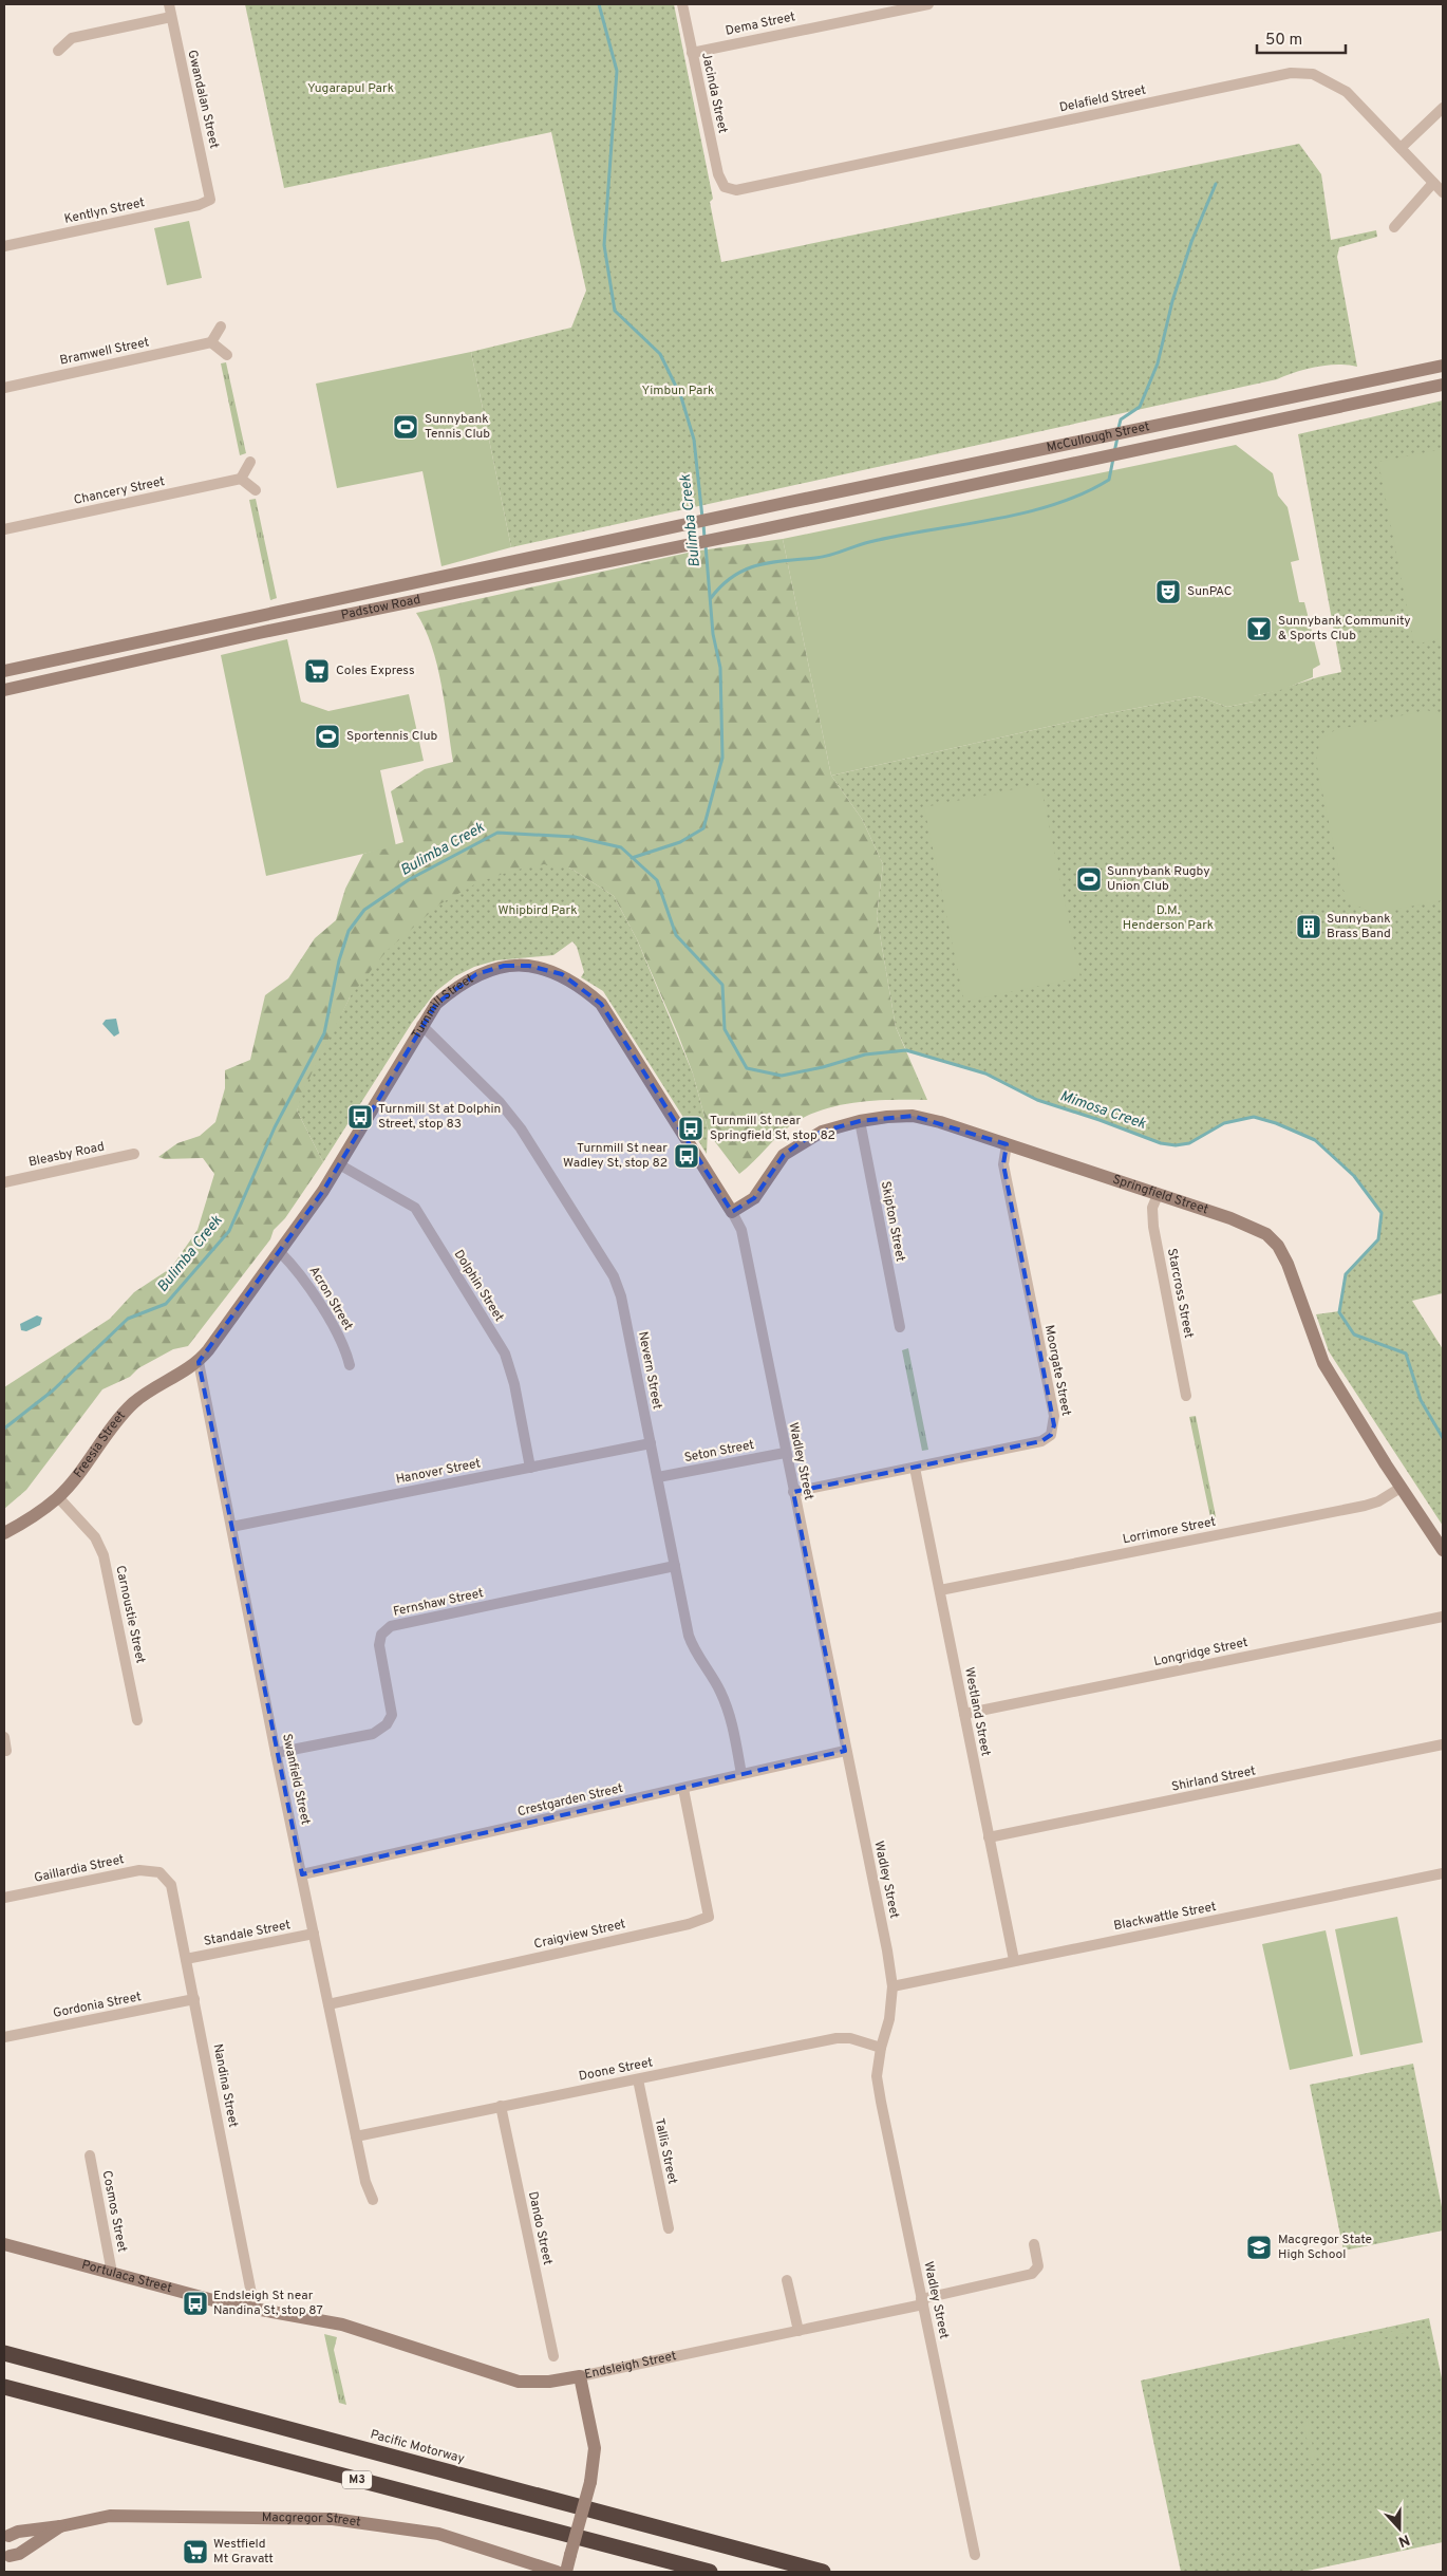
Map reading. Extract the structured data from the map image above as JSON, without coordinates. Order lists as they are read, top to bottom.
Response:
{
  "streets": {
    "highway": ["Pacific Motorway", "M3"],
    "street": [
      "Dema Street",
      "Jacinda Street",
      "Gwandalan Street",
      "Delafield Street",
      "Kentlyn Street",
      "Bramwell Street",
      "McCullough Street",
      "Chancery Street",
      "Padstow Road",
      "Turnmill Street",
      "Bleasby Road",
      "Springfield Street",
      "Skipton Street",
      "Dolphin Street",
      "Starcross Street",
      "Acron Street",
      "Nevern Street",
      "Moorgate Street",
      "Freesia Street",
      "Seton Street",
      "Wadley Street",
      "Hanover Street",
      "Lorrimore Street",
      "Fernshaw Street",
      "Carnoustie Street",
      "Longridge Street",
      "Westland Street",
      "Swanfield Street",
      "Shirland Street",
      "Crestgarden Street",
      "Gaillardia Street",
      "Blackwattle Street",
      "Standale Street",
      "Craigview Street",
      "Gordonia Street",
      "Doone Street",
      "Nandina Street",
      "Tallis Street",
      "Cosmos Street",
      "Dando Street",
      "Portulaca Street",
      "Endsleigh Street",
      "Macgregor Street"
    ]
  },
  "crossings": [
    ["Dema Street", "Jacinda Street"],
    ["Jacinda Street", "Delafield Street"],
    ["Gwandalan Street", "Kentlyn Street"],
    ["McCullough Street", "Padstow Road"],
    ["Turnmill Street", "Springfield Street"],
    ["Turnmill Street", "Dolphin Street"],
    ["Turnmill Street", "Acron Street"],
    ["Turnmill Street", "Nevern Street"],
    ["Turnmill Street", "Freesia Street"],
    ["Turnmill Street", "Wadley Street"],
    ["Turnmill Street", "Swanfield Street"],
    ["Springfield Street", "Skipton Street"],
    ["Springfield Street", "Starcross Street"],
    ["Springfield Street", "Moorgate Street"],
    ["Springfield Street", "Wadley Street"],
    ["Springfield Street", "Lorrimore Street"],
    ["Dolphin Street", "Hanover Street"],
    ["Nevern Street", "Seton Street"],
    ["Nevern Street", "Hanover Street"],
    ["Nevern Street", "Fernshaw Street"],
    ["Nevern Street", "Crestgarden Street"],
    ["Moorgate Street", "Wadley Street"],
    ["Moorgate Street", "Westland Street"],
    ["Freesia Street", "Carnoustie Street"],
    ["Freesia Street", "Swanfield Street"],
    ["Seton Street", "Wadley Street"],
    ["Wadley Street", "Crestgarden Street"],
    ["Wadley Street", "Blackwattle Street"],
    ["Wadley Street", "Doone Street"],
    ["Wadley Street", "Endsleigh Street"],
    ["Hanover Street", "Swanfield Street"],
    ["Lorrimore Street", "Westland Street"],
    ["Fernshaw Street", "Swanfield Street"],
    ["Longridge Street", "Westland Street"],
    ["Westland Street", "Shirland Street"],
    ["Westland Street", "Blackwattle Street"],
    ["Swanfield Street", "Crestgarden Street"],
    ["Swanfield Street", "Standale Street"],
    ["Swanfield Street", "Craigview Street"],
    ["Swanfield Street", "Doone Street"],
    ["Crestgarden Street", "Craigview Street"],
    ["Gaillardia Street", "Nandina Street"],
    ["Standale Street", "Nandina Street"],
    ["Gordonia Street", "Nandina Street"],
    ["Doone Street", "Tallis Street"],
    ["Doone Street", "Dando Street"],
    ["Nandina Street", "Portulaca Street"],
    ["Cosmos Street", "Portulaca Street"],
    ["Portulaca Street", "Endsleigh Street"]
  ],
  "water": ["Bulimba Creek", "Mimosa Creek"],
  "parks": [
    "Yugarapul Park",
    "Yimbun Park",
    "Whipbird Park",
    "D.M. Henderson Park"
  ],
  "places": {
    "sports": ["Sunnybank Tennis Club", "Sportennis Club", "Sunnybank Rugby Union Club"],
    "theatre": ["SunPAC"],
    "bar": ["Sunnybank Community & Sports Club"],
    "supermarket": ["Coles Express", "Westfield Mt Gravatt"],
    "building": ["Sunnybank Brass Band"],
    "bus stop": [
      "Turnmill St at Dolphin Street, stop 83",
      "Turnmill St near Springfield St, stop 82",
      "Turnmill St near Wadley St, stop 82",
      "Endsleigh St near Nandina St, stop 87"
    ],
    "school or university": ["Macgregor State High School"]
  },
  "scale_bar": "50 m",
  "north": "bottom"
}
